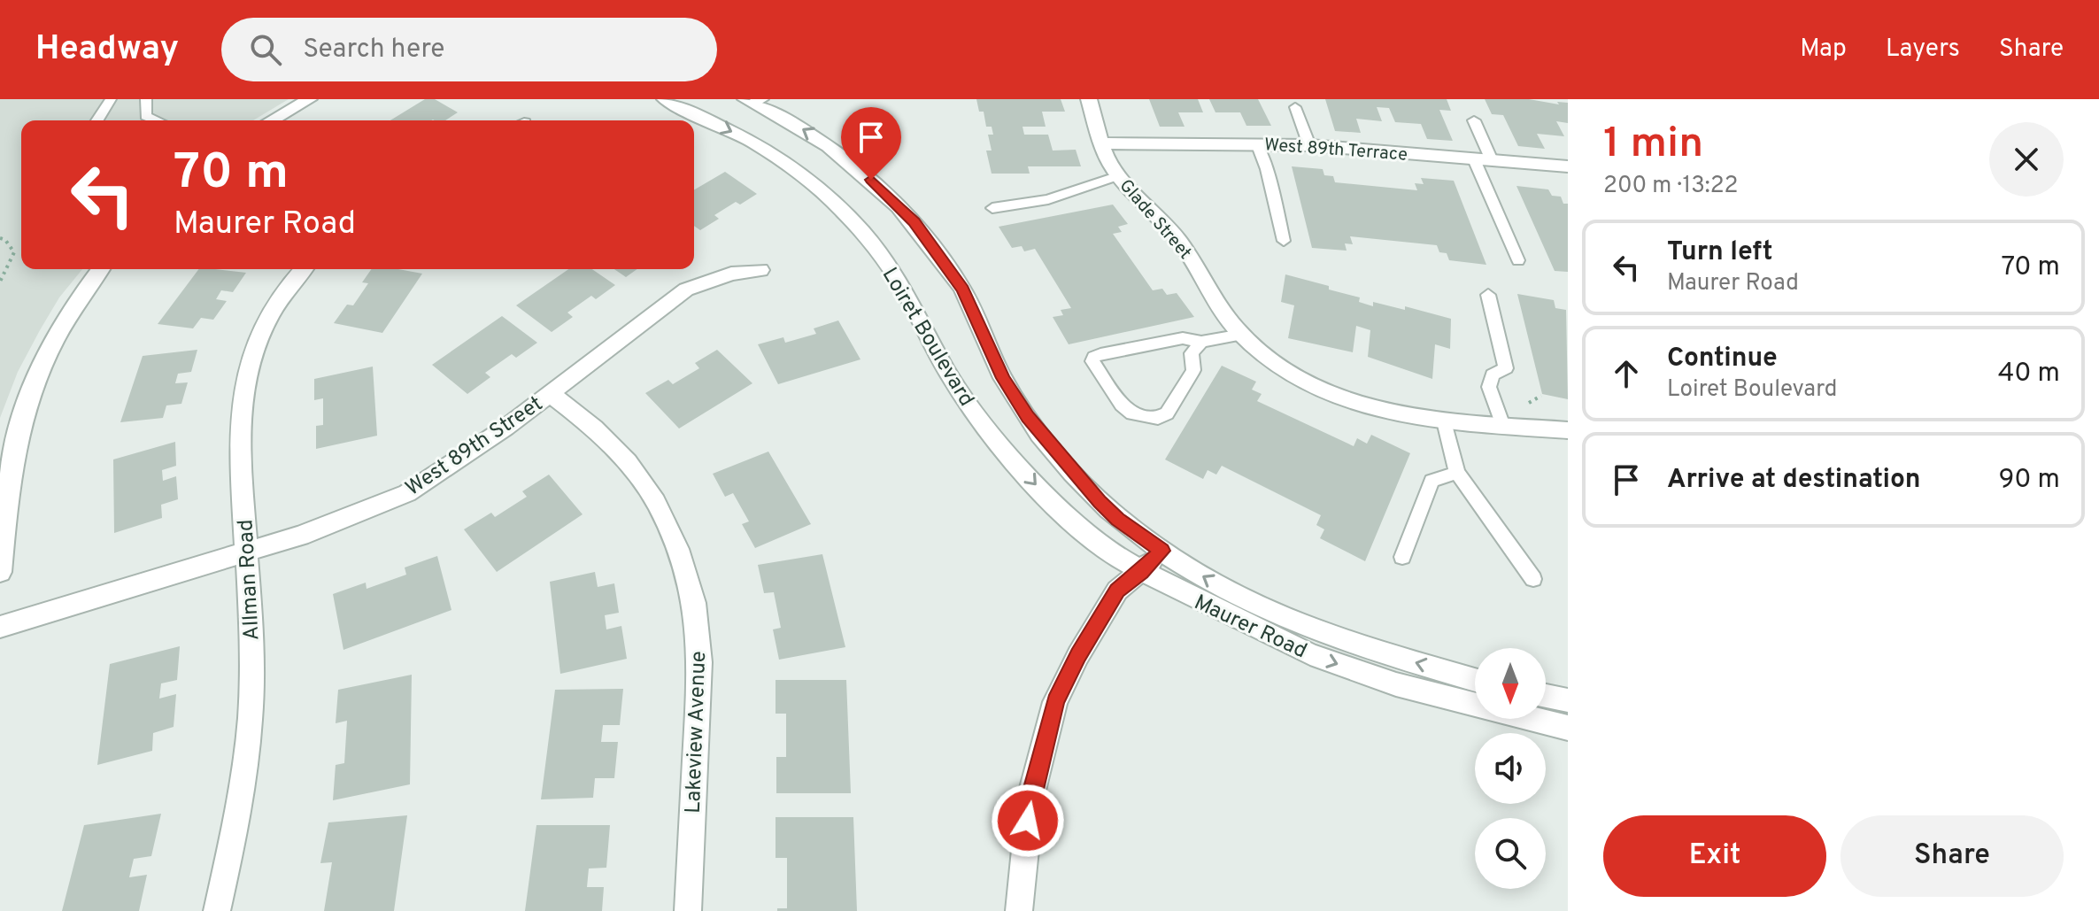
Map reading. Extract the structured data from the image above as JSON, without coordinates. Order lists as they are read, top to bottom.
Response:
{
  "streets": {
    "street": [
      "West 89th Terrace",
      "Glade Street",
      "Loiret Boulevard",
      "West 89th Street",
      "Allman Road",
      "Maurer Road",
      "Lakeview Avenue"
    ]
  },
  "crossings": [
    ["West 89th Terrace", "Glade Street"],
    ["Loiret Boulevard", "Maurer Road"],
    ["West 89th Street", "Allman Road"],
    ["West 89th Street", "Lakeview Avenue"]
  ],
  "north": "bottom",
  "page": {
    "header": "Headway",
    "search": "Search here",
    "nav": ["Map", "Layers", "Share"],
    "heading": ["1 min", "200 m · 13:22"],
    "turn": ["70 m", "Maurer Road"],
    "list": [
      {
        "name": "Turn left",
        "note": "Maurer Road",
        "value": "70 m"
      },
      {
        "name": "Continue",
        "note": "Loiret Boulevard",
        "value": "40 m"
      },
      {
        "name": "Arrive at destination",
        "value": "90 m"
      }
    ],
    "buttons": ["Exit", "Share"]
  }
}
